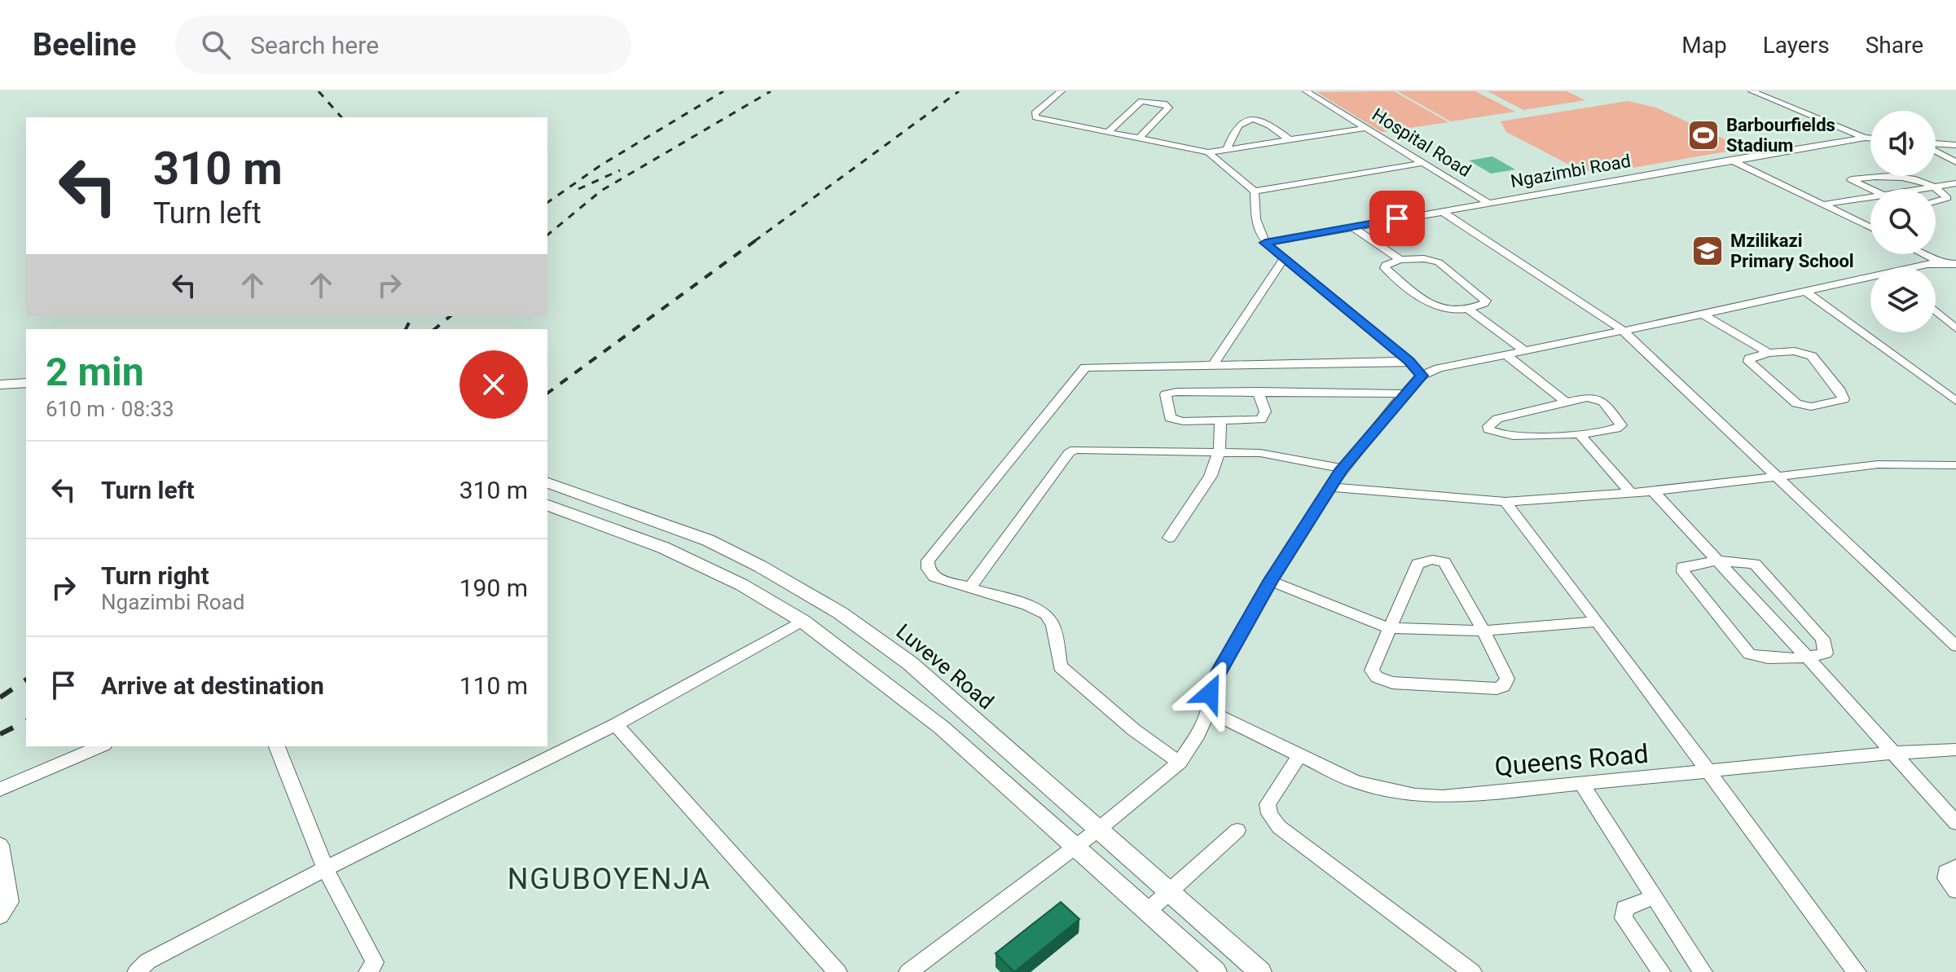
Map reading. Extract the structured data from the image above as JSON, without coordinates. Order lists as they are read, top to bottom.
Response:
{
  "streets": {
    "street": [
      "Hospital Road",
      "Ngazimbi Road",
      "Luveve Road",
      "Queens Road"
    ]
  },
  "crossings": [
    ["Hospital Road", "Ngazimbi Road"]
  ],
  "districts": ["NGUBOYENJA"],
  "places": {
    "sports": ["Barbourfields Stadium"],
    "school or university": ["Mzilikazi Primary School"]
  },
  "page": {
    "header": "Beeline",
    "search": "Search here",
    "nav": ["Map", "Layers", "Share"],
    "turn": ["310 m", "Turn left"],
    "heading": ["2 min", "610 m · 08:33"],
    "list": [
      {
        "name": "Turn left",
        "value": "310 m"
      },
      {
        "name": "Turn right",
        "note": "Ngazimbi Road",
        "value": "190 m"
      },
      {
        "name": "Arrive at destination",
        "value": "110 m"
      }
    ]
  }
}
